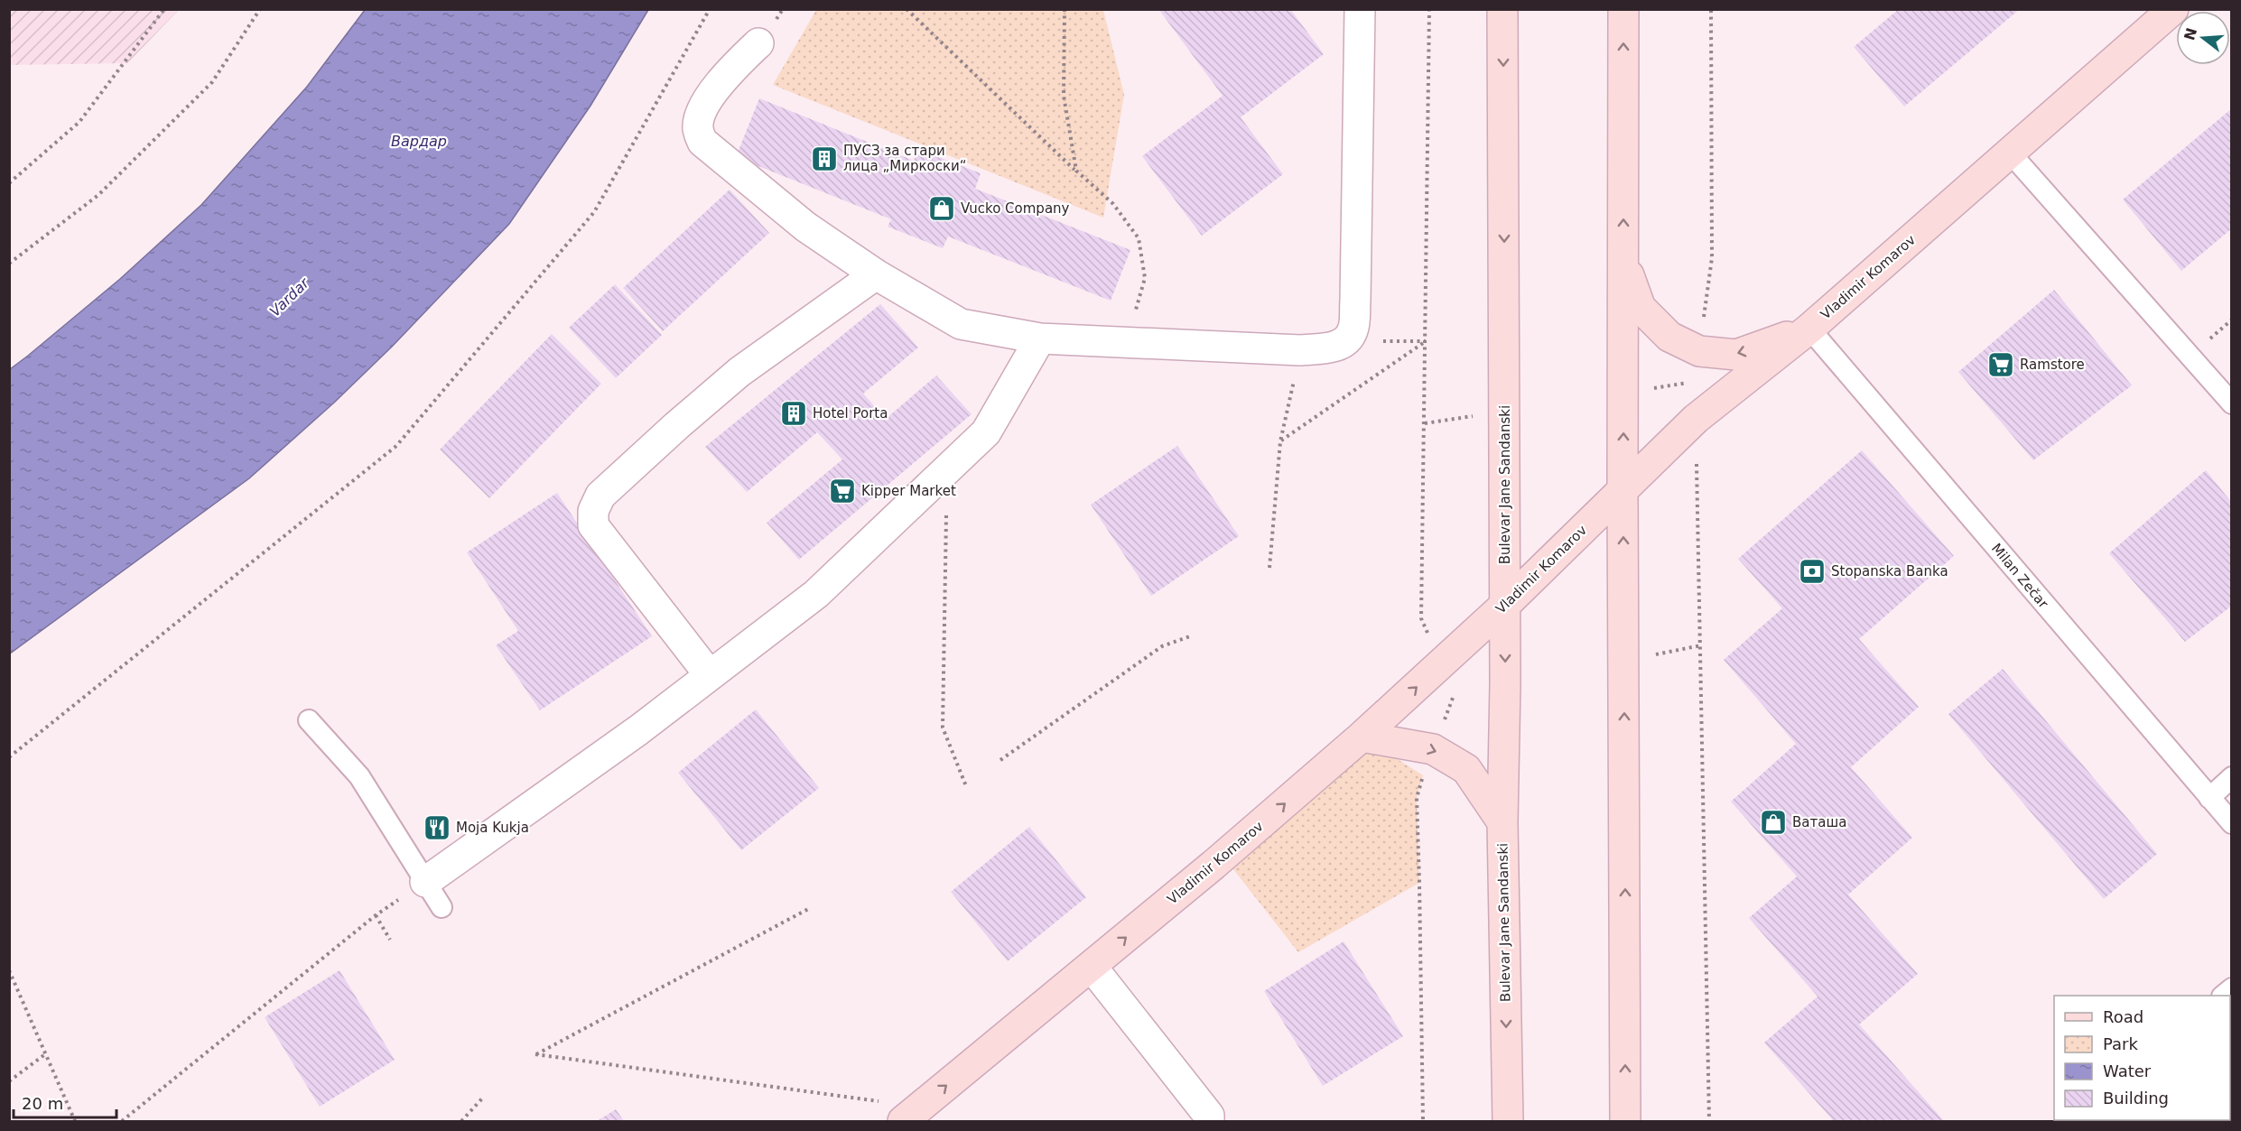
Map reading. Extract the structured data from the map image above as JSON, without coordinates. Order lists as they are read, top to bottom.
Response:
{
  "streets": {
    "street": ["Vladimir Komarov", "Bulevar Jane Sandanski"],
    "lane": ["Milan Zečar"]
  },
  "crossings": [
    ["Vladimir Komarov", "Bulevar Jane Sandanski"],
    ["Vladimir Komarov", "Milan Zečar"]
  ],
  "one_way": ["Vladimir Komarov"],
  "water": ["Вардар", "Vardar"],
  "places": {
    "building": ["ПУСЗ за стари лица „Миркоски“", "Hotel Porta"],
    "shop": ["Vucko Company", "Ваташа"],
    "supermarket": ["Ramstore", "Kipper Market"],
    "bank": ["Stopanska Banka"],
    "restaurant": ["Moja Kukja"]
  },
  "legend": [
    "Road",
    "Park",
    "Water",
    "Building"
  ],
  "scale_bar": "20 m",
  "north": "left"
}
